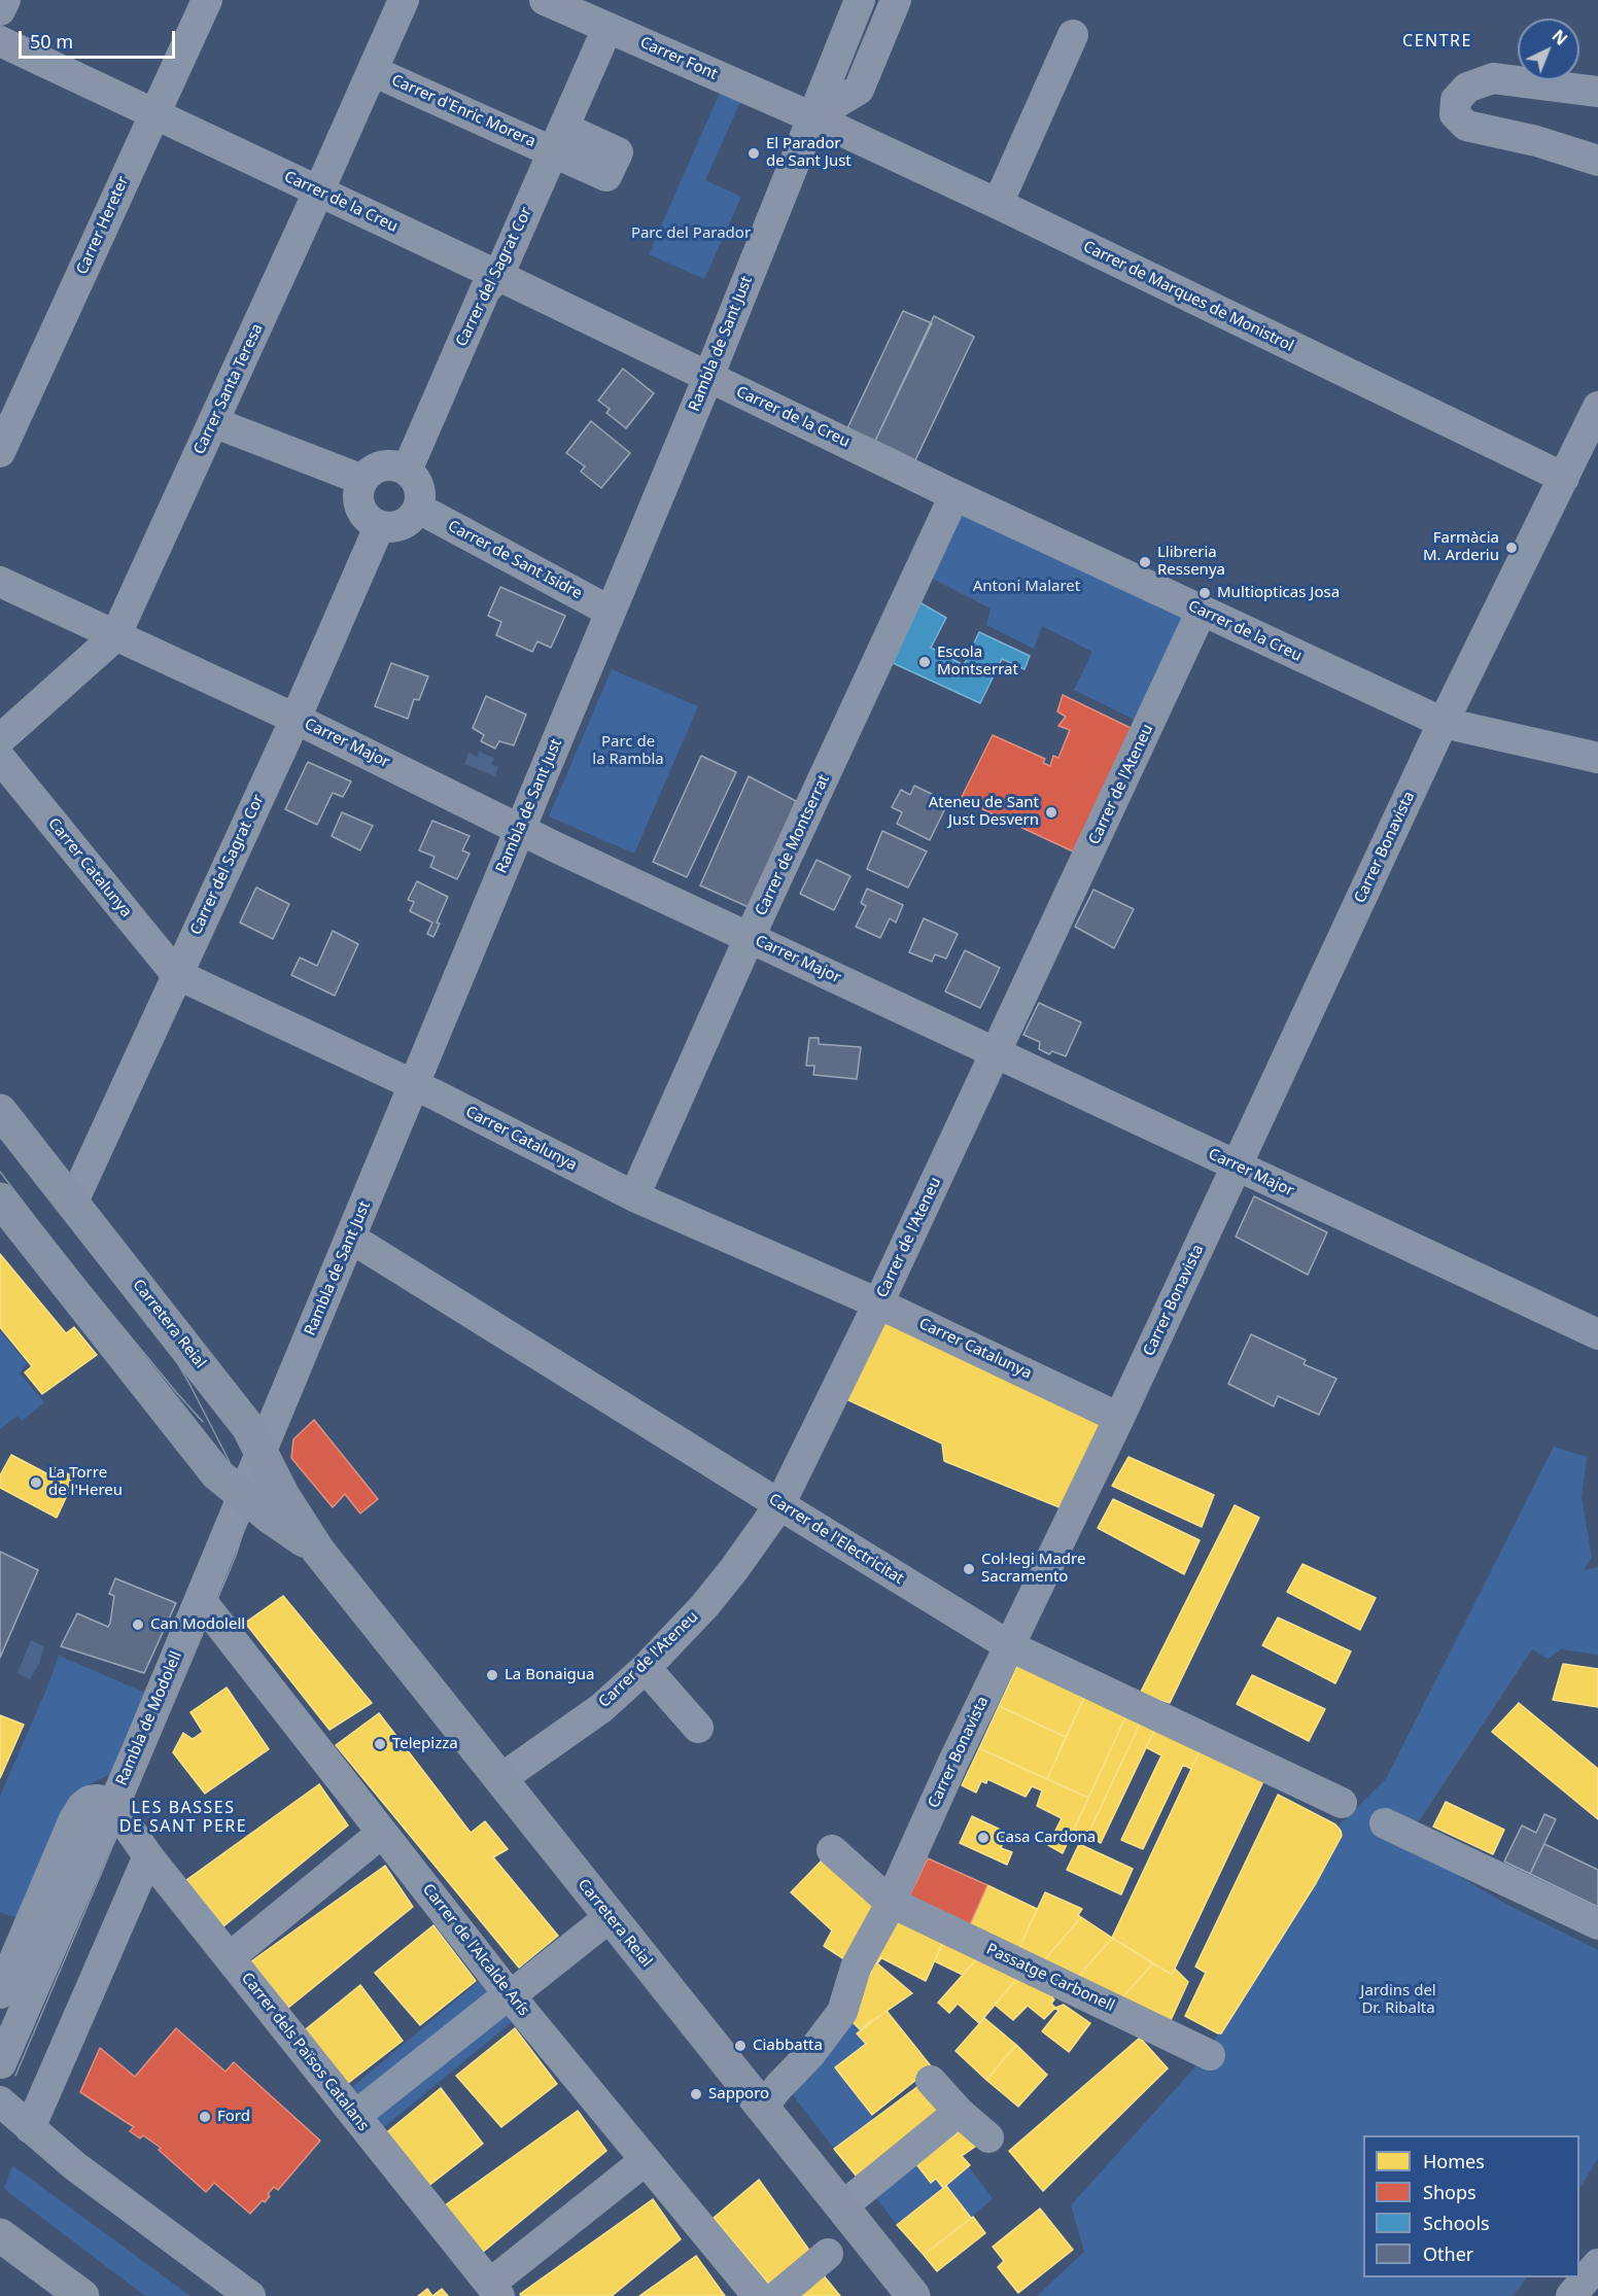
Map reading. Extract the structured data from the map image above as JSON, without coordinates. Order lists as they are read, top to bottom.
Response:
{
  "streets": {
    "main road": ["Carretera Reial"],
    "street": [
      "Carrer Font",
      "Carrer d'Enric Morera",
      "Carrer de la Creu",
      "Carrer Hereter",
      "Carrer del Sagrat Cor",
      "Carrer de Marques de Monistrol",
      "Rambla de Sant Just",
      "Carrer Santa Teresa",
      "Carrer de Sant Isidre",
      "Carrer Major",
      "Carrer de l'Ateneu",
      "Carrer de Montserrat",
      "Carrer Bonavista",
      "Carrer Catalunya",
      "Carrer de l'Electricitat",
      "Rambla de Modolell",
      "Carrer de l'Alcalde Arís",
      "Passatge Carbonell",
      "Carrer dels Països Catalans"
    ]
  },
  "crossings": [
    ["Carrer Font", "Carrer del Sagrat Cor"],
    ["Carrer Font", "Carrer de Marques de Monistrol"],
    ["Carrer Font", "Rambla de Sant Just"],
    ["Carrer d'Enric Morera", "Carrer del Sagrat Cor"],
    ["Carrer d'Enric Morera", "Carrer Santa Teresa"],
    ["Carrer de la Creu", "Carrer Hereter"],
    ["Carrer de la Creu", "Carrer del Sagrat Cor"],
    ["Carrer de la Creu", "Rambla de Sant Just"],
    ["Carrer de la Creu", "Carrer Santa Teresa"],
    ["Carrer de la Creu", "Carrer de l'Ateneu"],
    ["Carrer de la Creu", "Carrer de Montserrat"],
    ["Carrer de la Creu", "Carrer Bonavista"],
    ["Carrer del Sagrat Cor", "Carrer de Sant Isidre"],
    ["Carrer del Sagrat Cor", "Carrer Major"],
    ["Carrer del Sagrat Cor", "Carrer Catalunya"],
    ["Carrer del Sagrat Cor", "Carretera Reial"],
    ["Carrer de Marques de Monistrol", "Rambla de Sant Just"],
    ["Carrer de Marques de Monistrol", "Carrer Bonavista"],
    ["Rambla de Sant Just", "Carrer de Sant Isidre"],
    ["Rambla de Sant Just", "Carrer Major"],
    ["Rambla de Sant Just", "Carrer Catalunya"],
    ["Rambla de Sant Just", "Carretera Reial"],
    ["Rambla de Sant Just", "Carrer de l'Electricitat"],
    ["Rambla de Sant Just", "Rambla de Modolell"],
    ["Carrer Santa Teresa", "Carrer Major"],
    ["Carrer Major", "Carrer de l'Ateneu"],
    ["Carrer Major", "Carrer de Montserrat"],
    ["Carrer Major", "Carrer Bonavista"],
    ["Carrer de l'Ateneu", "Carrer Catalunya"],
    ["Carrer de l'Ateneu", "Carretera Reial"],
    ["Carrer de l'Ateneu", "Carrer de l'Electricitat"],
    ["Carrer de Montserrat", "Carrer Catalunya"],
    ["Carrer Bonavista", "Carrer Catalunya"],
    ["Carrer Bonavista", "Carretera Reial"],
    ["Carrer Bonavista", "Carrer de l'Electricitat"],
    ["Carrer Bonavista", "Passatge Carbonell"],
    ["Carretera Reial", "Rambla de Modolell"],
    ["Rambla de Modolell", "Carrer de l'Alcalde Arís"],
    ["Rambla de Modolell", "Carrer dels Països Catalans"]
  ],
  "districts": ["CENTRE", "LES BASSES DE SANT PERE"],
  "parks": [
    "Parc del Parador",
    "Antoni Malaret",
    "Parc de la Rambla",
    "Jardins del Dr. Ribalta"
  ],
  "places": [
    "El Parador de Sant Just",
    "Farmàcia M. Arderiu",
    "Llibreria Ressenya",
    "Multiopticas Josa",
    "Escola Montserrat",
    "Ateneu de Sant Just Desvern",
    "La Torre de l'Hereu",
    "Col·legi Madre Sacramento",
    "Can Modolell",
    "La Bonaigua",
    "Telepizza",
    "Casa Cardona",
    "Ciabbatta",
    "Sapporo",
    "Ford"
  ],
  "legend": [
    "Homes",
    "Shops",
    "Schools",
    "Other"
  ],
  "scale_bar": "50 m",
  "north": "top right"
}
